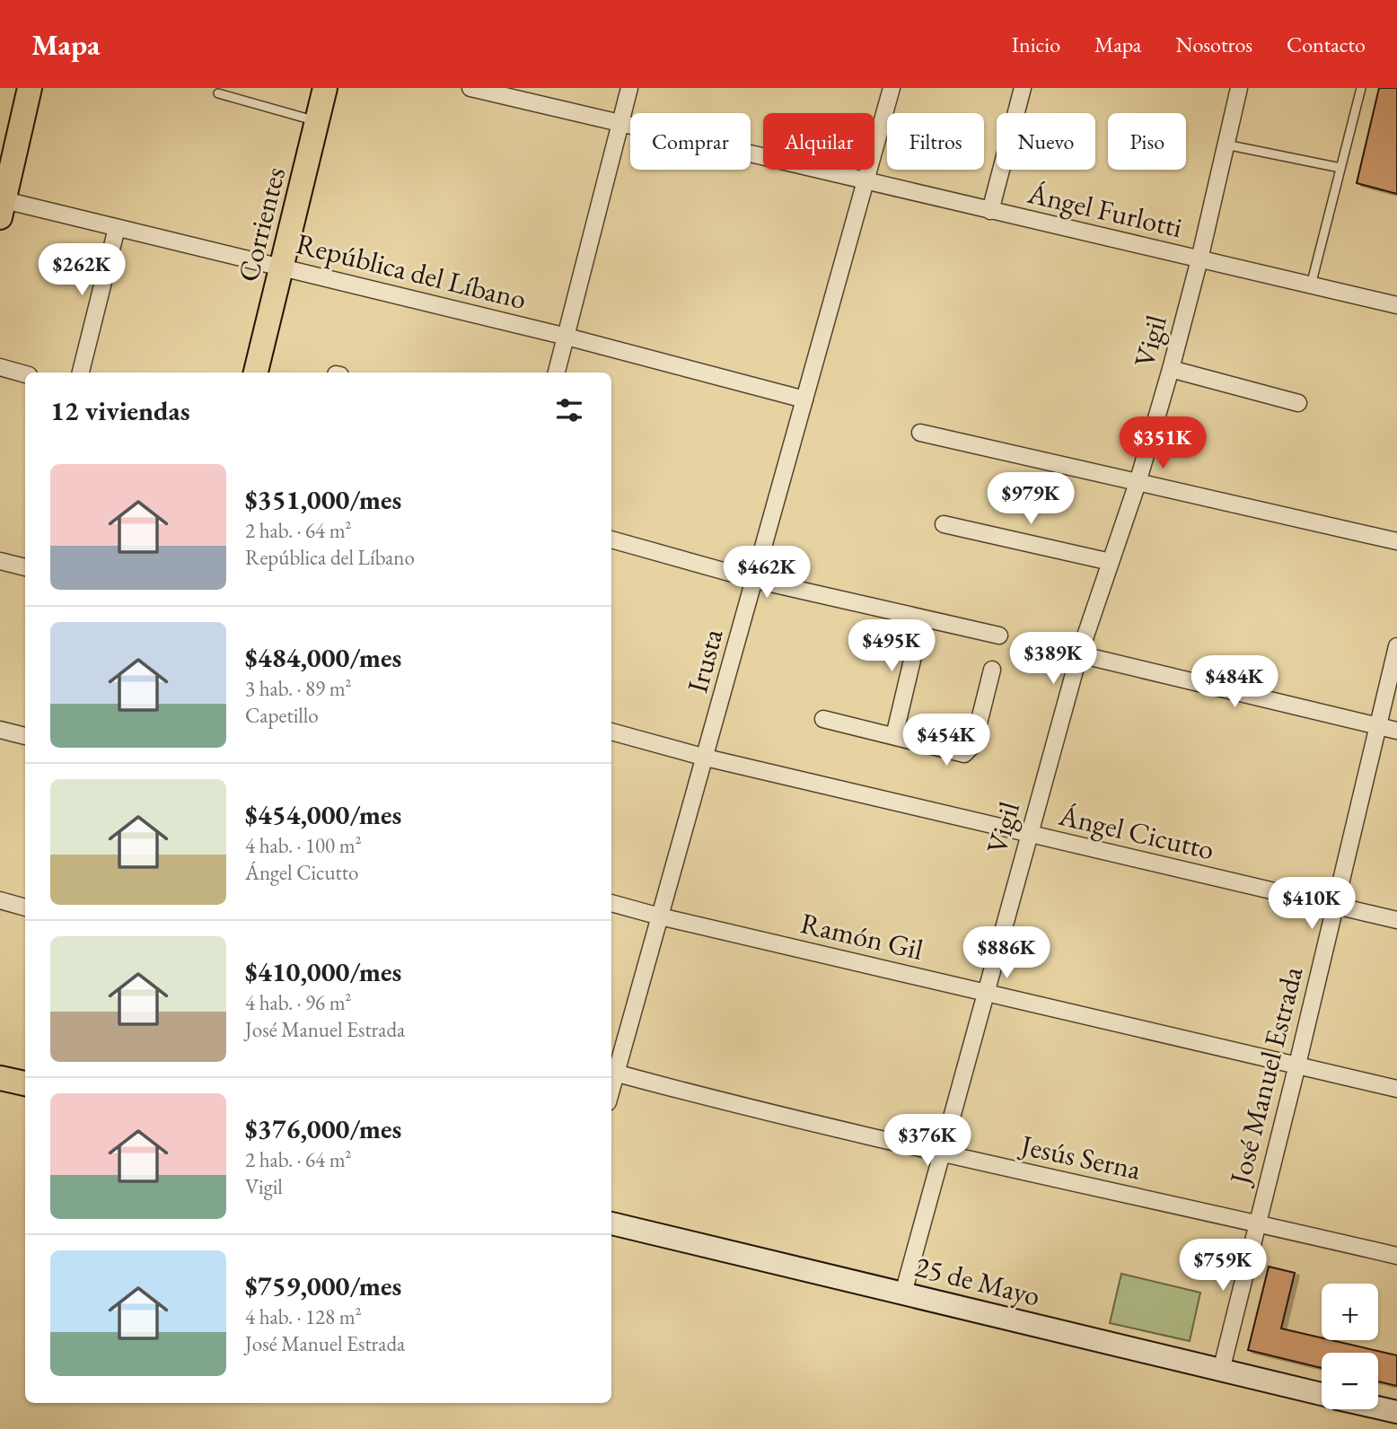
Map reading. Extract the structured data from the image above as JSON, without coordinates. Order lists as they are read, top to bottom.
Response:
{
  "streets": {
    "main road": ["Corrientes"],
    "street": [
      "Ángel Furlotti",
      "República del Líbano",
      "Vigil",
      "Irusta",
      "Ángel Cicutto",
      "Ramón Gil",
      "José Manuel Estrada",
      "Jesús Serna",
      "25 de Mayo"
    ]
  },
  "crossings": [
    ["Ángel Furlotti", "Vigil"],
    ["Ángel Furlotti", "Irusta"],
    ["Corrientes", "República del Líbano"],
    ["República del Líbano", "Irusta"],
    ["Vigil", "Ángel Cicutto"],
    ["Vigil", "Ramón Gil"],
    ["Vigil", "Jesús Serna"],
    ["Vigil", "25 de Mayo"],
    ["Irusta", "Ángel Cicutto"],
    ["Irusta", "Ramón Gil"],
    ["Irusta", "Jesús Serna"],
    ["Ángel Cicutto", "José Manuel Estrada"],
    ["Ramón Gil", "José Manuel Estrada"],
    ["José Manuel Estrada", "Jesús Serna"],
    ["José Manuel Estrada", "25 de Mayo"]
  ],
  "page": {
    "header": "Mapa",
    "nav": [
      "Inicio",
      "Mapa",
      "Nosotros",
      "Contacto"
    ],
    "chip": [
      "Comprar",
      "Alquilar",
      "Filtros",
      "Nuevo",
      "Piso"
    ],
    "price": [
      "$262K",
      "$351K",
      "$979K",
      "$462K",
      "$495K",
      "$389K",
      "$484K",
      "$454K",
      "$410K",
      "$886K",
      "$376K",
      "$759K"
    ],
    "heading": "12 viviendas",
    "list": [
      {
        "name": "$351,000/mes",
        "note": "2 hab. · 64 m² · República del Líbano"
      },
      {
        "name": "$484,000/mes",
        "note": "3 hab. · 89 m² · Capetillo"
      },
      {
        "name": "$454,000/mes",
        "note": "4 hab. · 100 m² · Ángel Cicutto"
      },
      {
        "name": "$410,000/mes",
        "note": "4 hab. · 96 m² · José Manuel Estrada"
      },
      {
        "name": "$376,000/mes",
        "note": "2 hab. · 64 m² · Vigil"
      },
      {
        "name": "$759,000/mes",
        "note": "4 hab. · 128 m² · José Manuel Estrada"
      }
    ],
    "map_buttons": ["+", "−"]
  }
}
